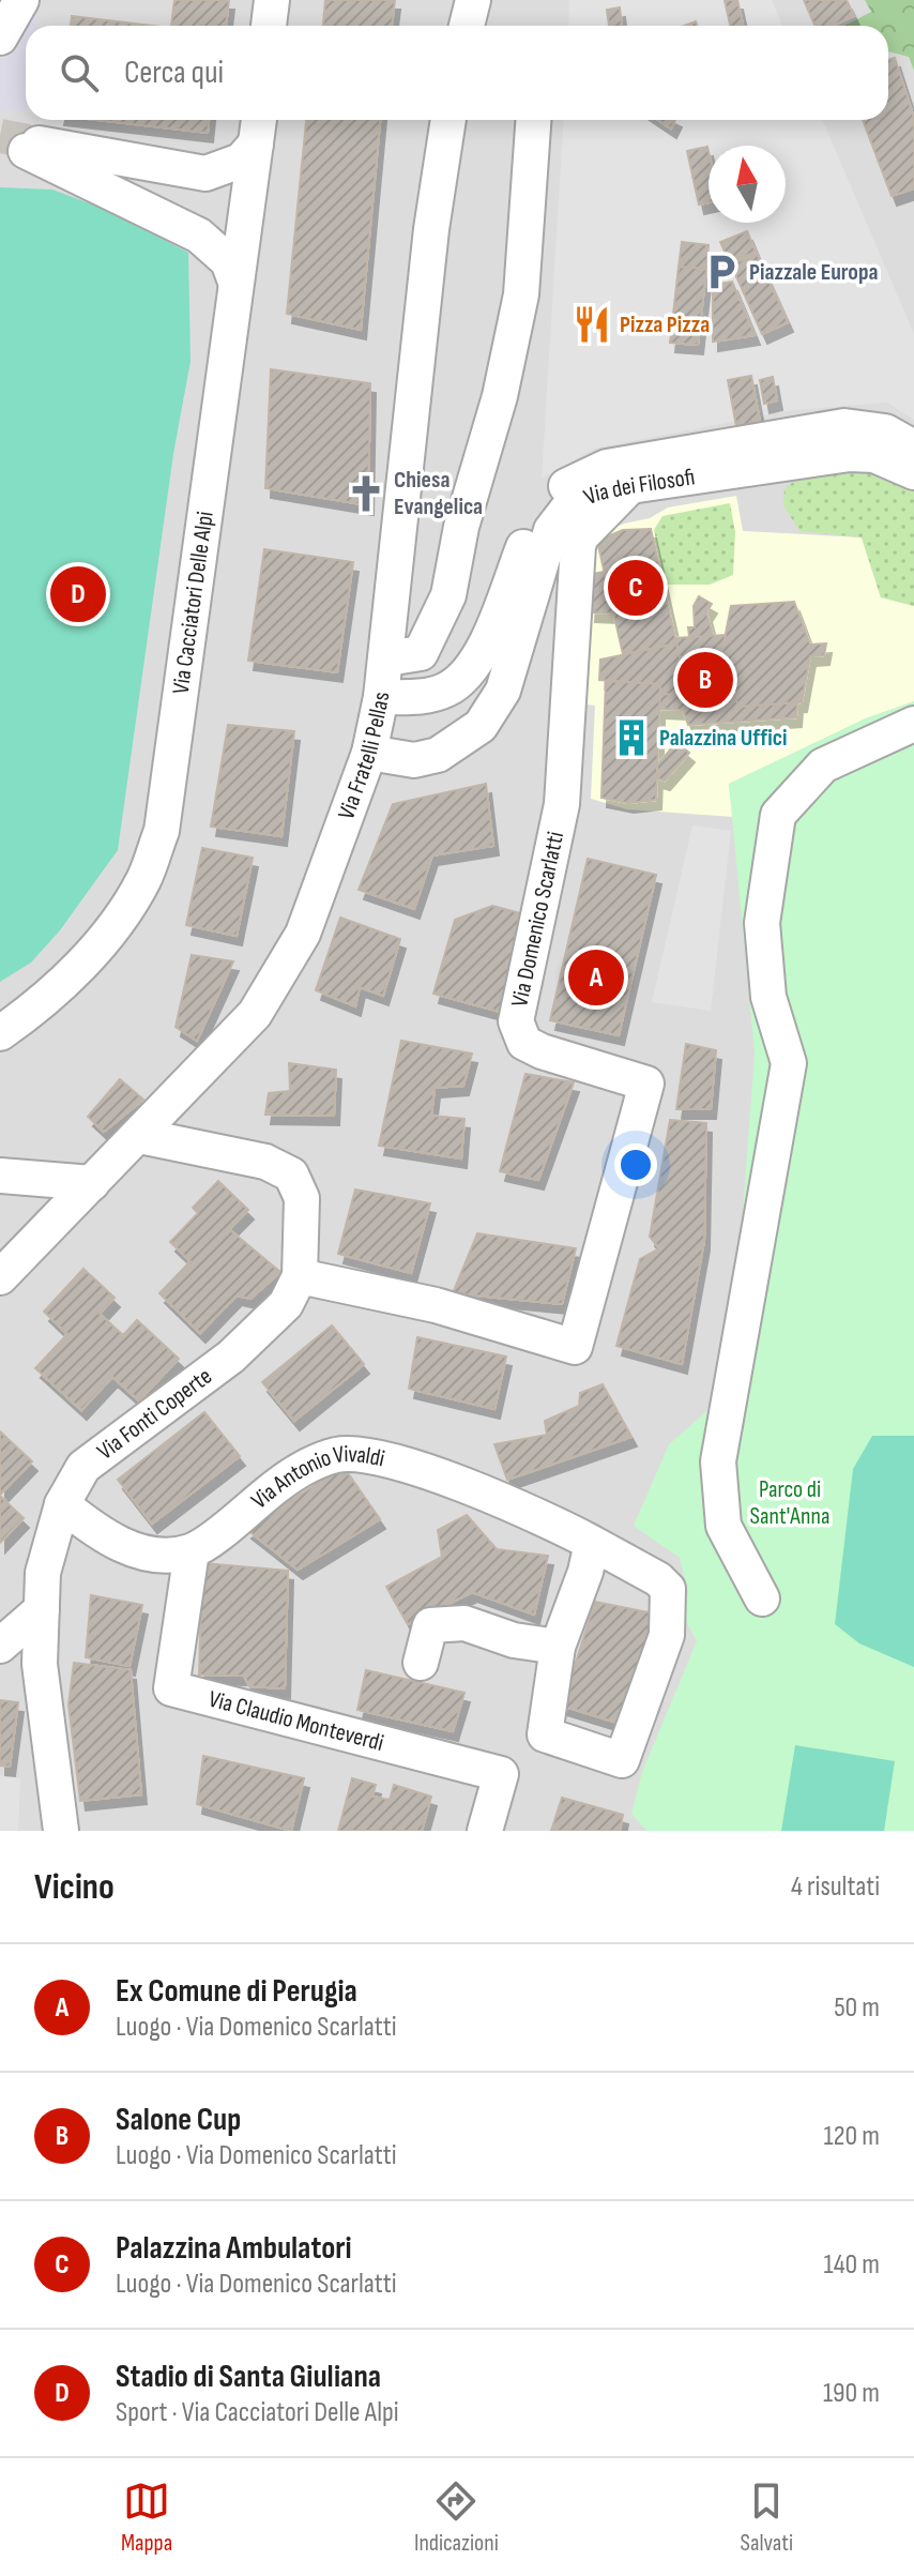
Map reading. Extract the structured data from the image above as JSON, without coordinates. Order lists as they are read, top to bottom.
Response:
{
  "streets": {
    "street": [
      "Via dei Filosofi",
      "Via Cacciatori Delle Alpi",
      "Via Fratelli Pellas",
      "Via Domenico Scarlatti",
      "Via Fonti Coperte",
      "Via Antonio Vivaldi",
      "Via Claudio Monteverdi"
    ]
  },
  "crossings": [
    ["Via dei Filosofi", "Via Fratelli Pellas"],
    ["Via dei Filosofi", "Via Domenico Scarlatti"],
    ["Via Domenico Scarlatti", "Via Fonti Coperte"],
    ["Via Antonio Vivaldi", "Via Claudio Monteverdi"]
  ],
  "parks": ["Parco di Sant'Anna"],
  "places": {
    "parking": ["Piazzale Europa"],
    "restaurant": ["Pizza Pizza"],
    "church": ["Chiesa Evangelica"],
    "building": ["Palazzina Uffici"]
  },
  "north": "top",
  "page": {
    "search": "Cerca qui",
    "pins": [
      "C",
      "D",
      "B",
      "A"
    ],
    "heading": ["Vicino", "4 risultati"],
    "list": [
      {
        "mark": "A",
        "name": "Ex Comune di Perugia",
        "note": "Luogo · Via Domenico Scarlatti",
        "value": "50 m"
      },
      {
        "mark": "B",
        "name": "Salone Cup",
        "note": "Luogo · Via Domenico Scarlatti",
        "value": "120 m"
      },
      {
        "mark": "C",
        "name": "Palazzina Ambulatori",
        "note": "Luogo · Via Domenico Scarlatti",
        "value": "140 m"
      },
      {
        "mark": "D",
        "name": "Stadio di Santa Giuliana",
        "note": "Sport · Via Cacciatori Delle Alpi",
        "value": "190 m"
      }
    ],
    "nav": ["Mappa", "Indicazioni", "Salvati"]
  }
}
